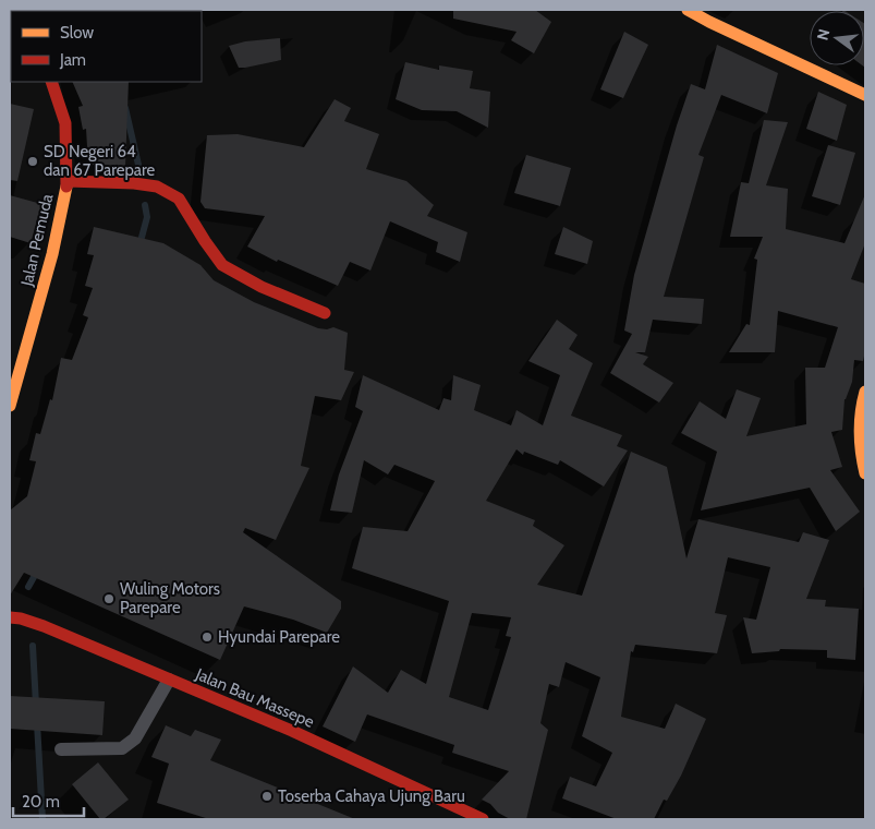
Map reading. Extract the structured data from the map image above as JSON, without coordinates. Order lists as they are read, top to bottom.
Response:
{
  "streets": {
    "main road": ["Jalan Pemuda", "Jalan Bau Massepe"]
  },
  "places": [
    "SD Negeri 64 dan 67 Parepare",
    "Wuling Motors Parepare",
    "Hyundai Parepare",
    "Toserba Cahaya Ujung Baru"
  ],
  "legend": ["Slow", "Jam"],
  "scale_bar": "20 m",
  "north": "left"
}
